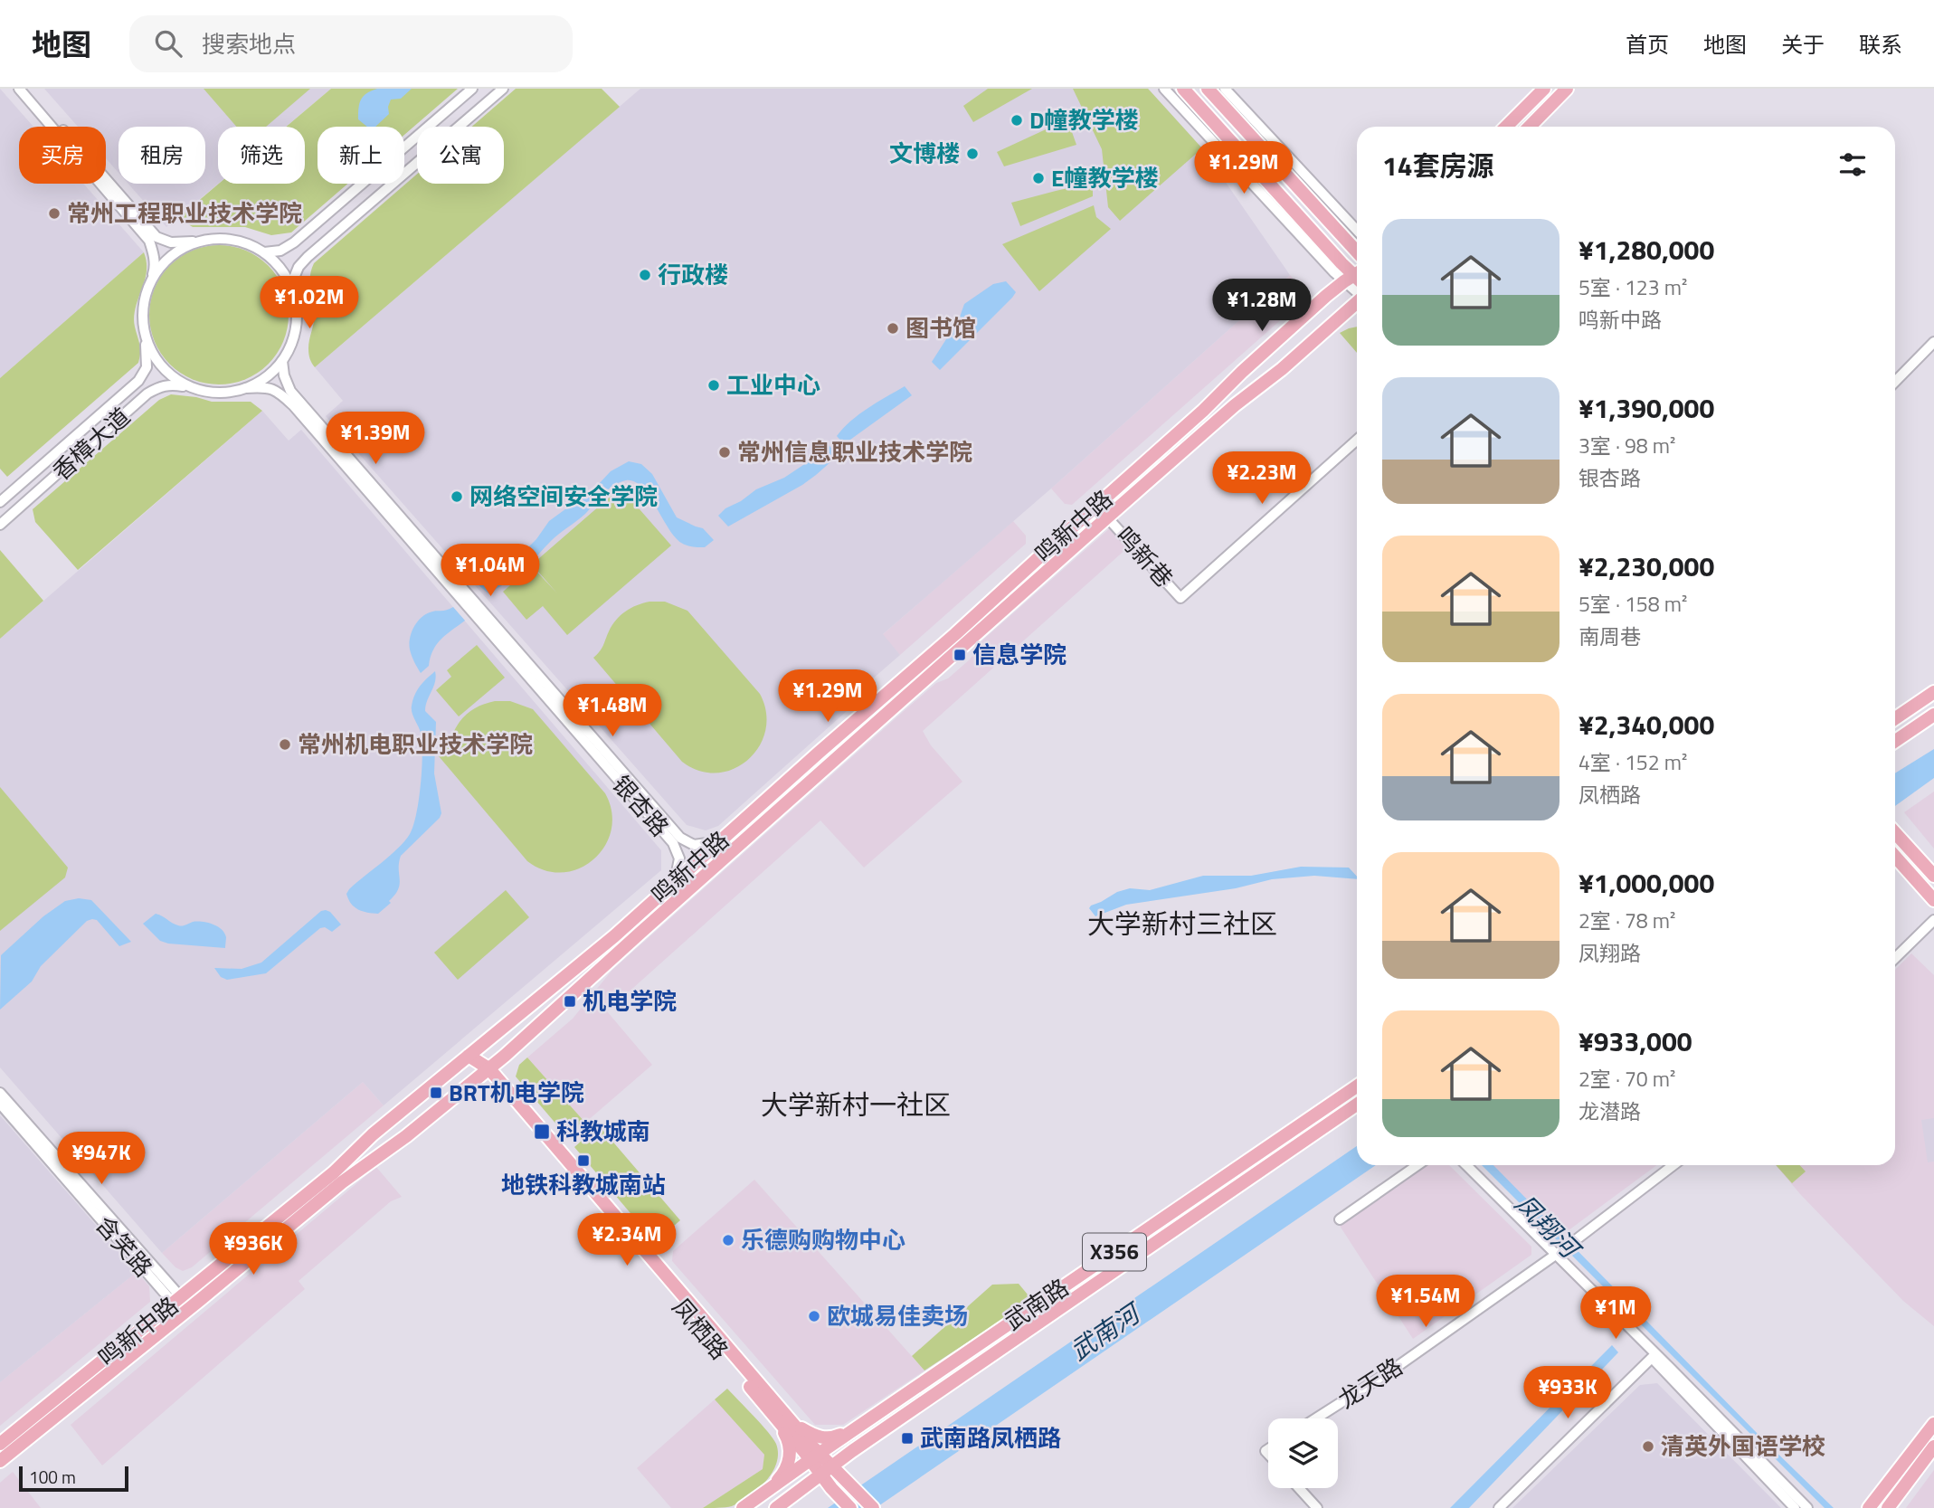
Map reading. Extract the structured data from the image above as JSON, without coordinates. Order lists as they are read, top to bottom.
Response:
{
  "streets": {
    "main road": [
      "鸣新中路",
      "X356",
      "武南路",
      "凤栖路"
    ],
    "street": [
      "香樟大道",
      "鸣新巷",
      "银杏路",
      "含笑路",
      "龙天路"
    ]
  },
  "crossings": [
    ["香樟大道", "银杏路"],
    ["鸣新中路", "鸣新巷"],
    ["鸣新中路", "银杏路"],
    ["鸣新中路", "含笑路"],
    ["鸣新中路", "凤栖路"],
    ["武南路", "凤栖路"]
  ],
  "districts": ["大学新村三社区", "大学新村一社区"],
  "water": ["凤翔河", "武南河"],
  "places": {
    "other": [
      "D幢教学楼",
      "文博楼",
      "E幢教学楼",
      "常州工程职业技术学院",
      "行政楼",
      "图书馆",
      "工业中心",
      "常州信息职业技术学院",
      "网络空间安全学院",
      "常州机电职业技术学院",
      "乐德购购物中心",
      "欧城易佳卖场",
      "清英外国语学校"
    ],
    "transit": [
      "信息学院",
      "机电学院",
      "BRT机电学院",
      "科教城南",
      "地铁科教城南站",
      "武南路凤栖路"
    ]
  },
  "scale_bar": "100 m",
  "page": {
    "header": "地图",
    "search": "搜索地点",
    "nav": [
      "首页",
      "地图",
      "关于",
      "联系"
    ],
    "chip": [
      "买房",
      "租房",
      "筛选",
      "新上",
      "公寓"
    ],
    "heading": "14套房源",
    "price": [
      "¥1.29M",
      "¥1.02M",
      "¥1.28M",
      "¥1.39M",
      "¥2.23M",
      "¥1.04M",
      "¥1.29M",
      "¥1.48M",
      "¥947K",
      "¥2.34M",
      "¥936K",
      "¥1.54M",
      "¥1M",
      "¥933K"
    ],
    "list": [
      {
        "name": "¥1,280,000",
        "note": "5室 · 123 m² · 鸣新中路"
      },
      {
        "name": "¥1,390,000",
        "note": "3室 · 98 m² · 银杏路"
      },
      {
        "name": "¥2,230,000",
        "note": "5室 · 158 m² · 南周巷"
      },
      {
        "name": "¥2,340,000",
        "note": "4室 · 152 m² · 凤栖路"
      },
      {
        "name": "¥1,000,000",
        "note": "2室 · 78 m² · 凤翔路"
      },
      {
        "name": "¥933,000",
        "note": "2室 · 70 m² · 龙潜路"
      }
    ],
    "scale": "100 m"
  }
}
